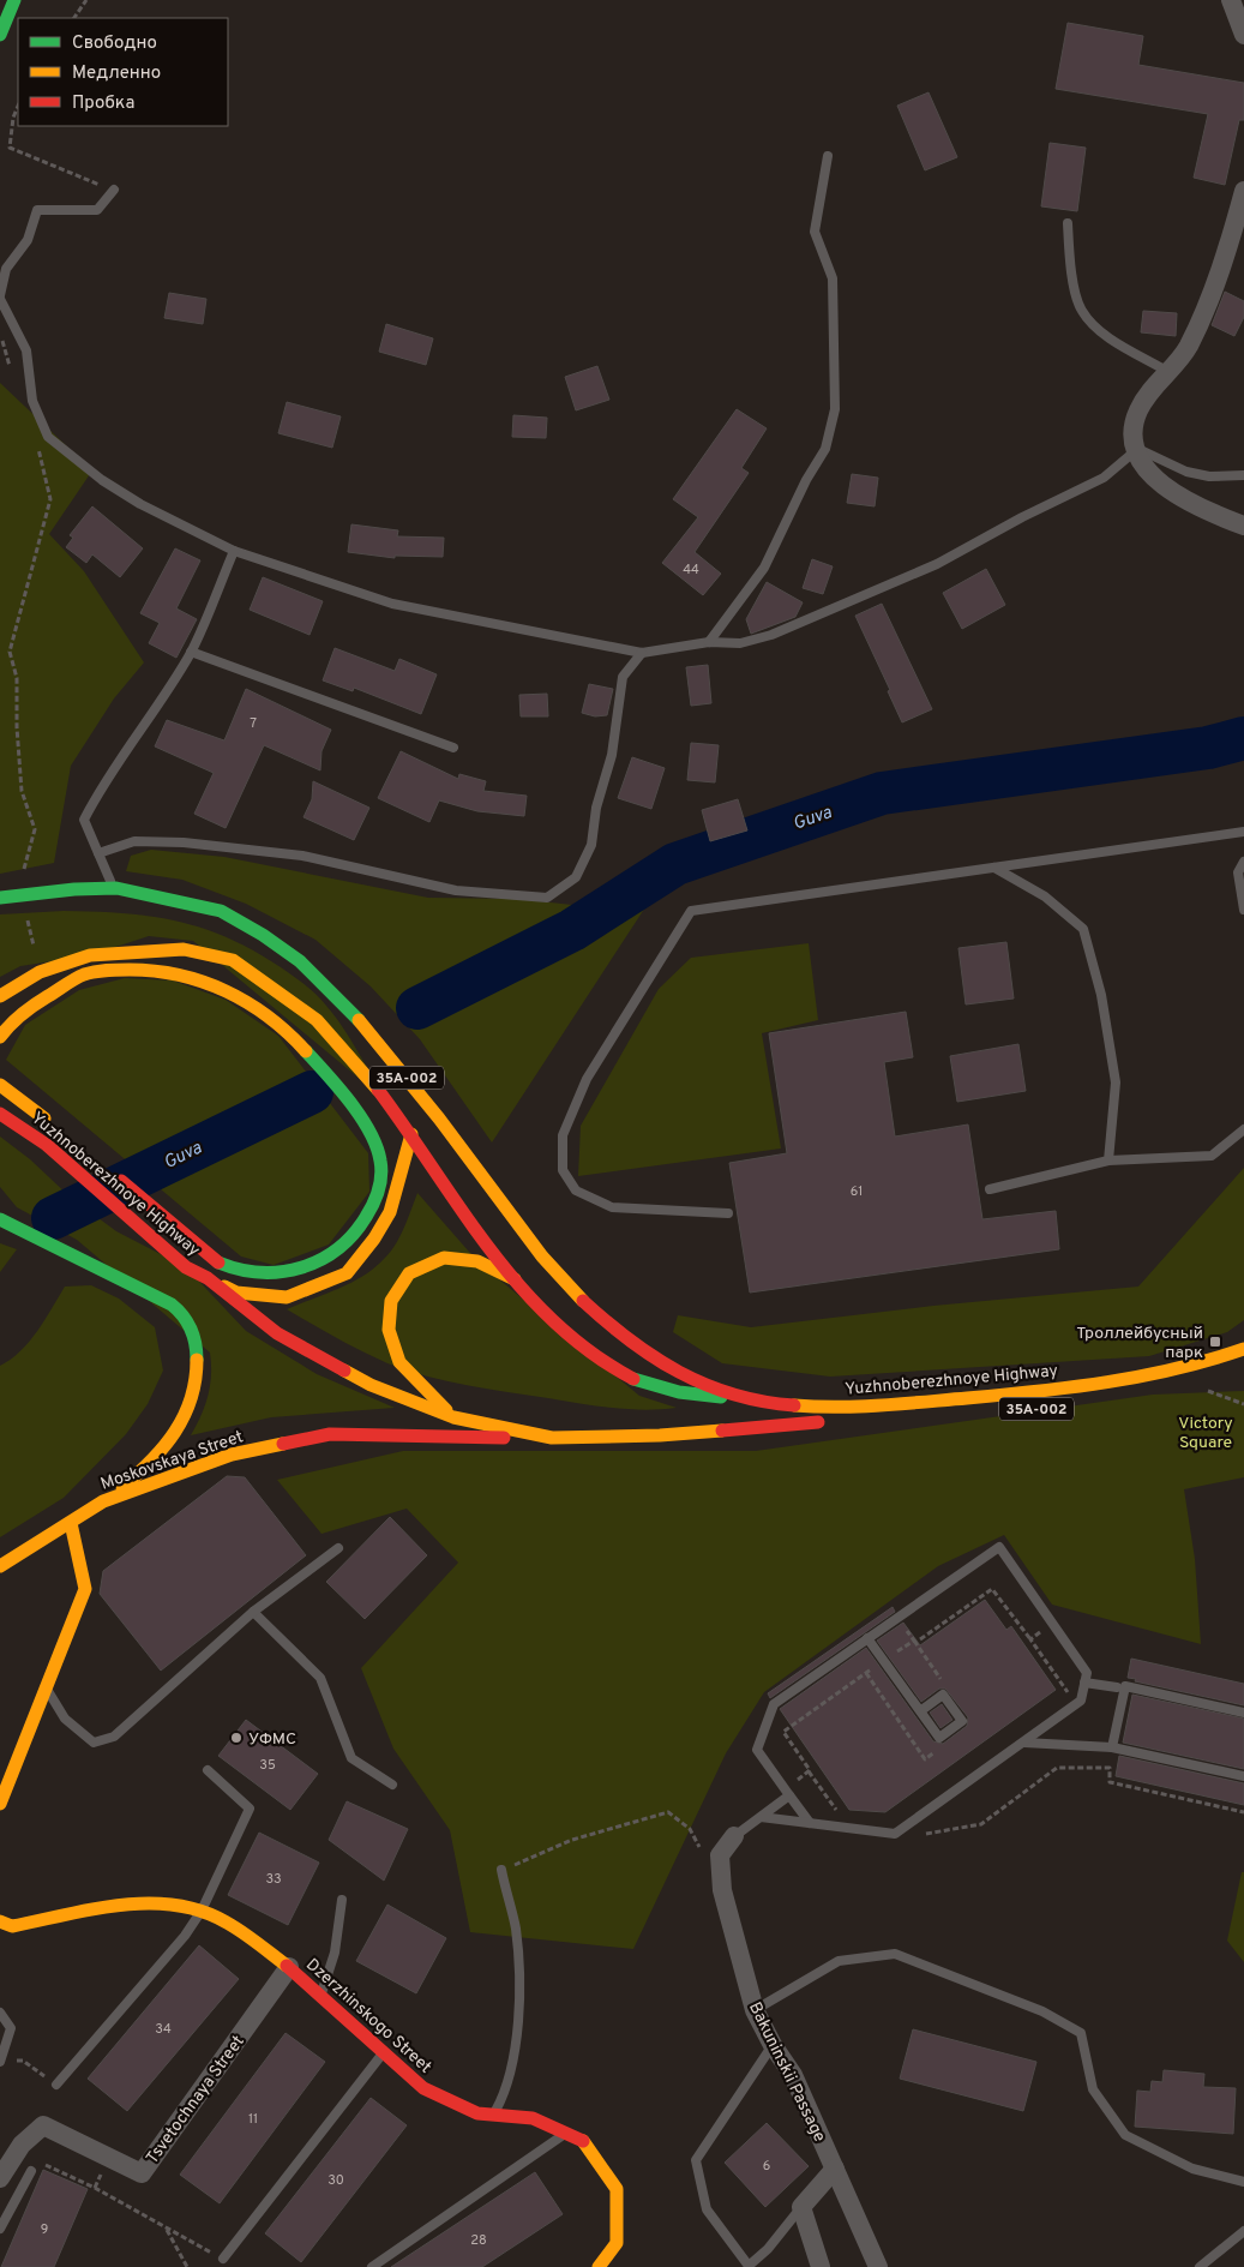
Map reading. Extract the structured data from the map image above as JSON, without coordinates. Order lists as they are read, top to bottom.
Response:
{
  "streets": {
    "main road": [
      "35А-002",
      "Yuzhnoberezhnoye Highway",
      "Moskovskaya Street",
      "Dzerzhinskogo Street"
    ],
    "street": ["Bakuninskii Passage", "Tsvetochnaya Street"]
  },
  "crossings": [
    ["Yuzhnoberezhnoye Highway", "Moskovskaya Street"],
    ["Dzerzhinskogo Street", "Tsvetochnaya Street"]
  ],
  "water": ["Guva"],
  "parks": ["Victory Square"],
  "places": {
    "transit": ["Троллейбусный парк"],
    "other": ["УФМС"]
  },
  "house_numbers": [
    "44",
    "7",
    "61",
    "35",
    "33",
    "34",
    "11",
    "6",
    "30",
    "9",
    "28"
  ],
  "legend": ["Свободно", "Медленно", "Пробка"]
}
